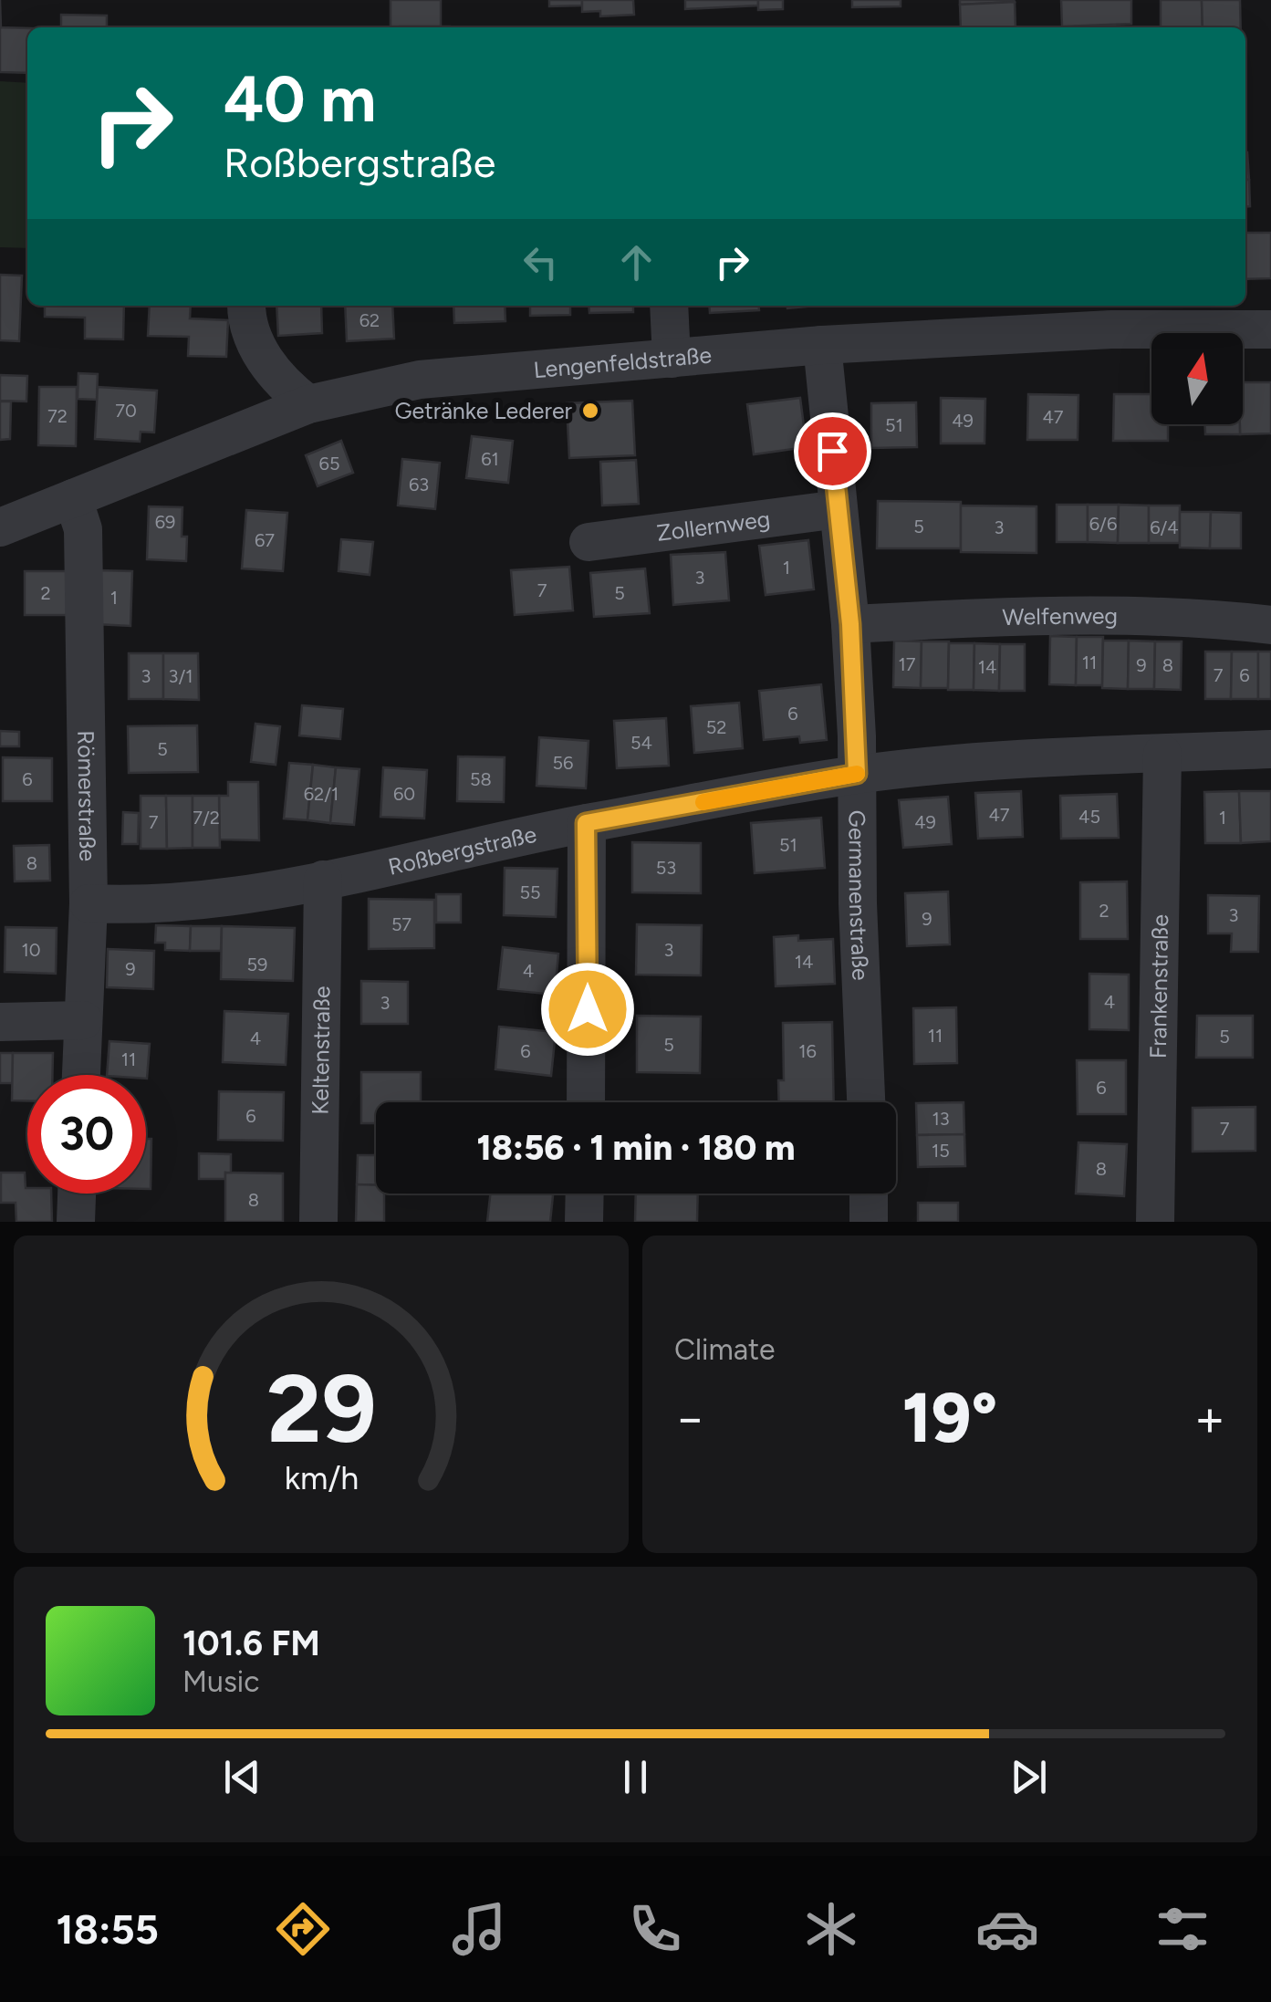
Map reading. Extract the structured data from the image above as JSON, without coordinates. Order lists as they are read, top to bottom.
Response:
{
  "streets": {
    "street": [
      "Lengenfeldstraße",
      "Zollernweg",
      "Welfenweg",
      "Römerstraße",
      "Roßbergstraße",
      "Germanenstraße",
      "Frankenstraße",
      "Keltenstraße"
    ]
  },
  "crossings": [
    ["Lengenfeldstraße", "Römerstraße"],
    ["Lengenfeldstraße", "Germanenstraße"],
    ["Zollernweg", "Germanenstraße"],
    ["Welfenweg", "Germanenstraße"],
    ["Römerstraße", "Roßbergstraße"],
    ["Roßbergstraße", "Germanenstraße"],
    ["Roßbergstraße", "Frankenstraße"],
    ["Roßbergstraße", "Keltenstraße"]
  ],
  "places": ["Getränke Lederer"],
  "house_numbers": [
    "62",
    "70",
    "72",
    "47",
    "49",
    "51",
    "61",
    "65",
    "63",
    "69",
    "6/6",
    "5",
    "3",
    "6/4",
    "67",
    "1",
    "3",
    "7",
    "2",
    "5",
    "1",
    "11",
    "17",
    "9",
    "8",
    "14",
    "7",
    "6",
    "3",
    "3/1",
    "6",
    "52",
    "54",
    "5",
    "56",
    "6",
    "58",
    "62/1",
    "60",
    "47",
    "45",
    "7/2",
    "1",
    "7",
    "49",
    "51",
    "8",
    "53",
    "55",
    "2",
    "3",
    "9",
    "57",
    "10",
    "3",
    "14",
    "59",
    "9",
    "4",
    "4",
    "3",
    "11",
    "5",
    "4",
    "5",
    "6",
    "16",
    "11",
    "6",
    "6",
    "13",
    "7",
    "15",
    "8",
    "8"
  ],
  "north": "top",
  "page": {
    "turn": ["40 m", "Roßbergstraße"],
    "limit": "30",
    "trip": "18:56 · 1 min · 180 m",
    "tile": "Climate",
    "heat": ["−", "19°", "+"],
    "song": ["101.6 FM", "Music"],
    "tabs": "18:55",
    "gauge": ["29", "km/h"]
  }
}
